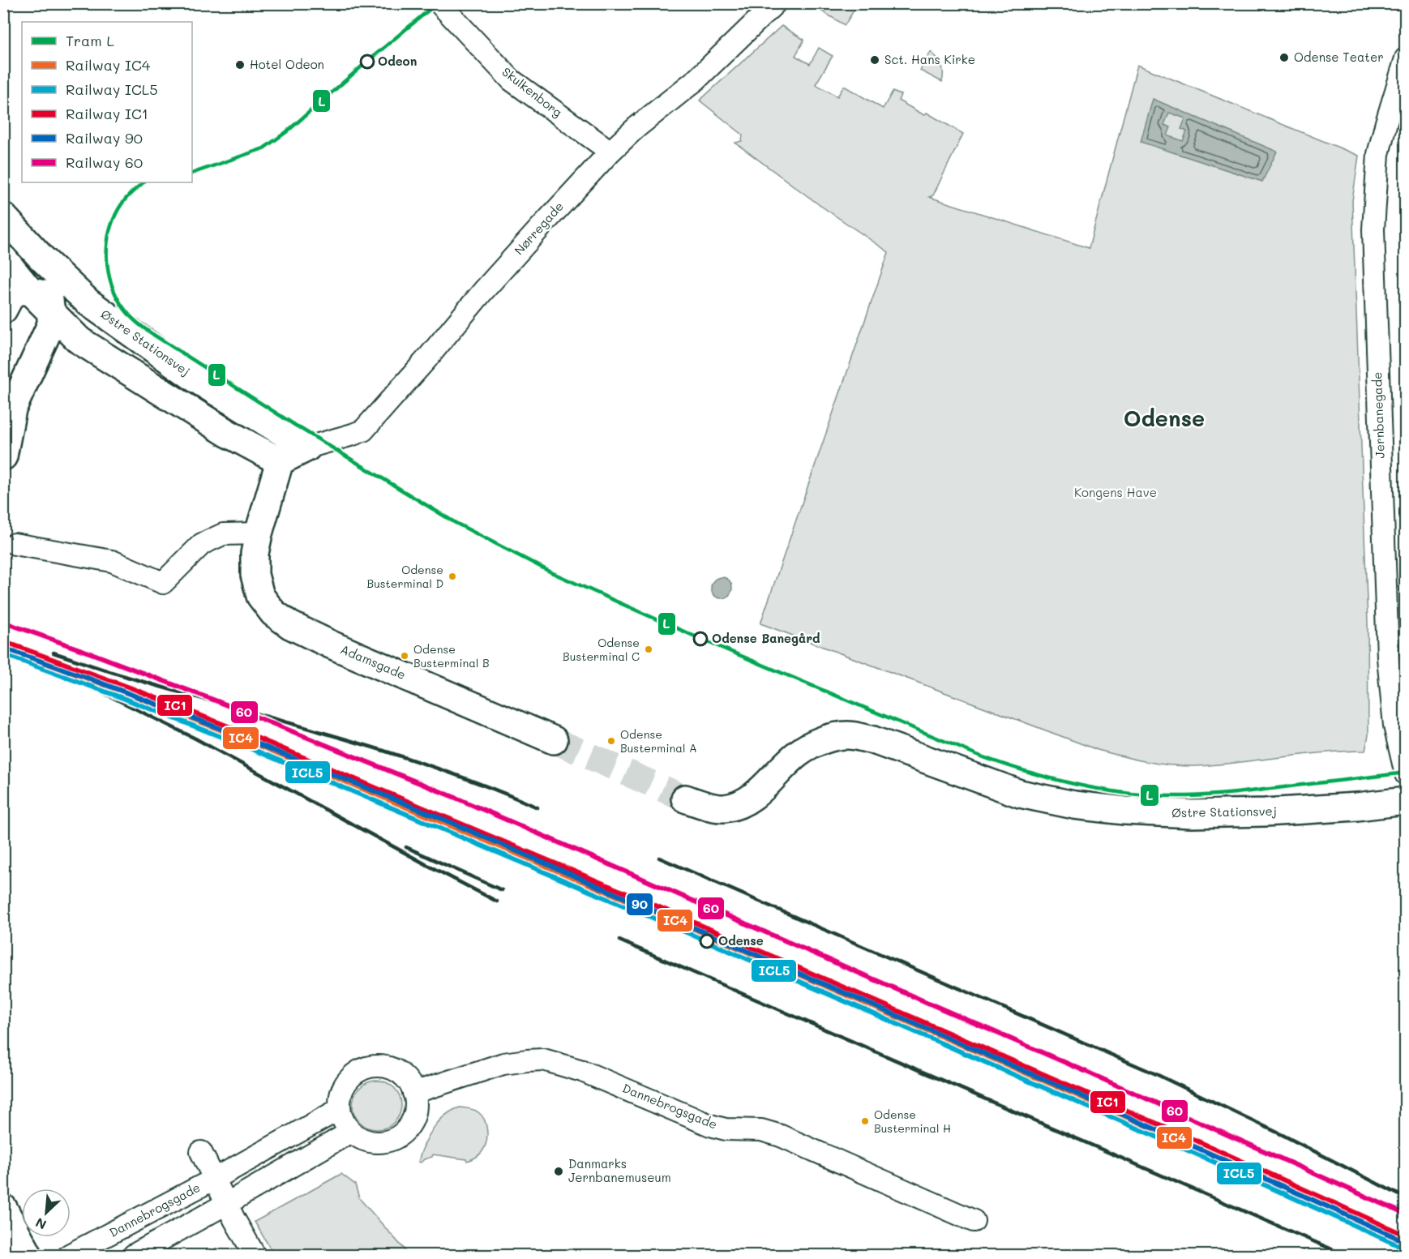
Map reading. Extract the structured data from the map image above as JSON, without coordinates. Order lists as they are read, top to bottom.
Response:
{
  "streets": {
    "street": [
      "Skulkenborg",
      "Nørregade",
      "Østre Stationsvej",
      "Jernbanegade",
      "Adamsgade",
      "Dannebrogsgade"
    ]
  },
  "crossings": [
    ["Skulkenborg", "Nørregade"],
    ["Nørregade", "Østre Stationsvej"]
  ],
  "districts": ["Odense"],
  "parks": ["Kongens Have"],
  "places": [
    "Odense Teater",
    "Sct. Hans Kirke",
    "Odeon",
    "Hotel Odeon",
    "Odense Busterminal D",
    "Odense Banegård",
    "Odense Busterminal C",
    "Odense Busterminal B",
    "Odense Busterminal A",
    "Odense",
    "Odense Busterminal H",
    "Danmarks Jernbanemuseum"
  ],
  "lines": [
    "tram line L",
    "rail line 60",
    "rail line IC1",
    "rail line IC4",
    "rail line 90",
    "rail line ICL5"
  ],
  "legend": [
    "Tram L",
    "Railway IC4",
    "Railway ICL5",
    "Railway IC1",
    "Railway 90",
    "Railway 60"
  ],
  "north": "bottom left"
}
